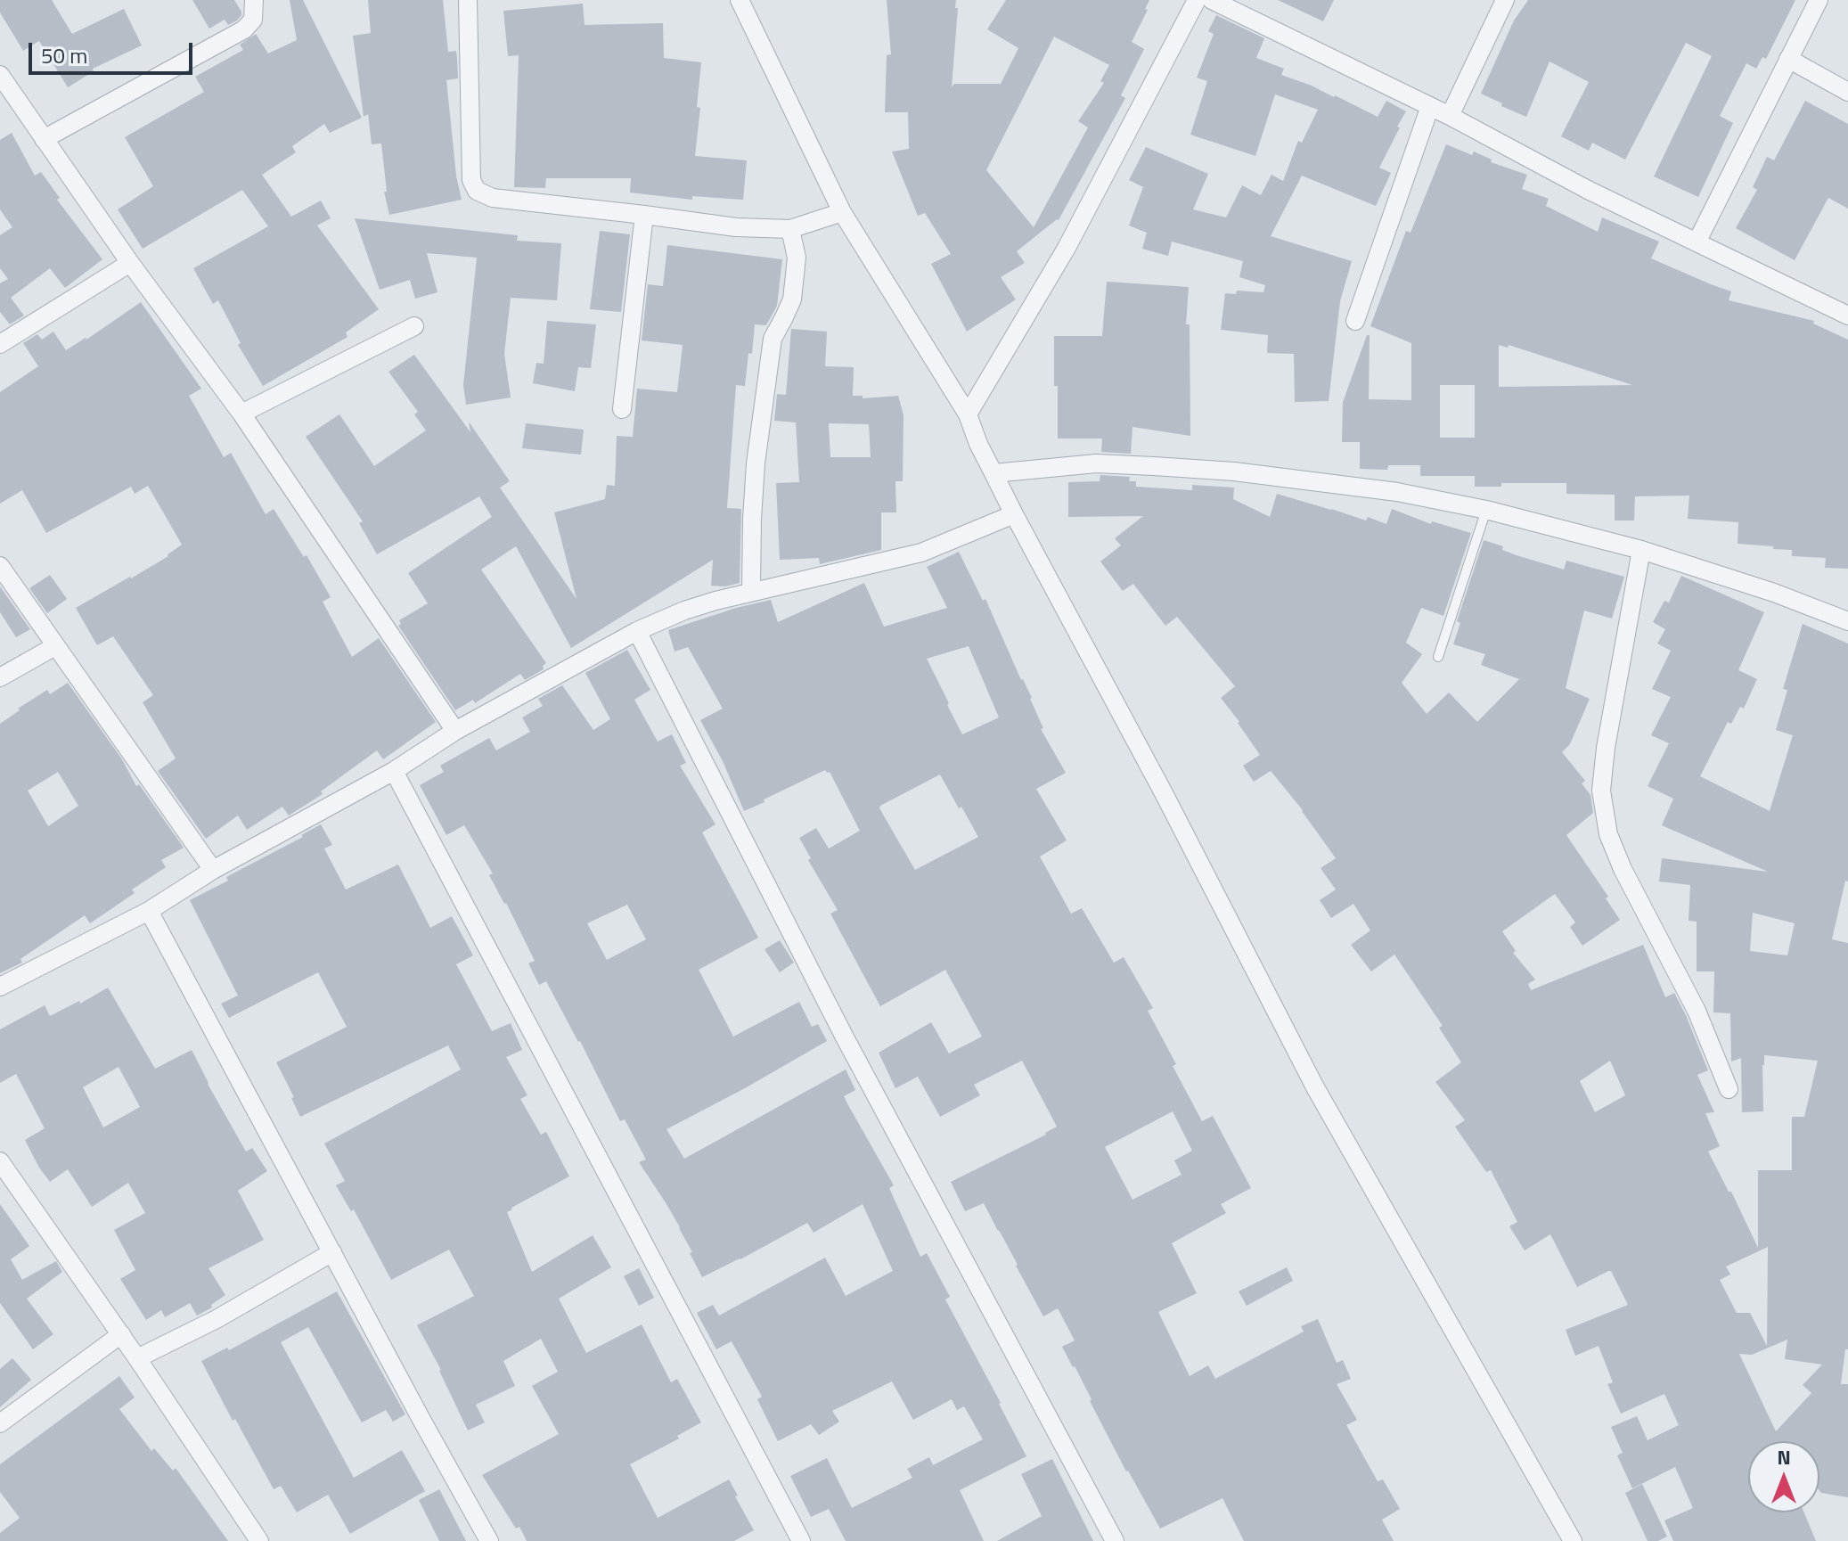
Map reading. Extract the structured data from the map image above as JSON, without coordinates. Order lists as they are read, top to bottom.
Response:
{
  "scale_bar": "50 m",
  "north": "top"
}
